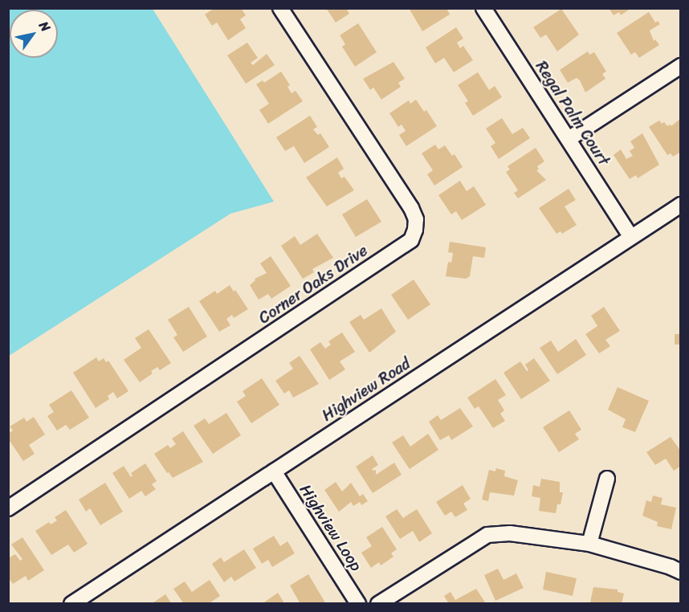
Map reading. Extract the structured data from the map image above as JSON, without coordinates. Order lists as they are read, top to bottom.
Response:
{
  "streets": {
    "street": [
      "Regal Palm Court",
      "Corner Oaks Drive",
      "Highview Road",
      "Highview Loop"
    ]
  },
  "crossings": [
    ["Regal Palm Court", "Highview Road"],
    ["Highview Road", "Highview Loop"]
  ],
  "north": "top right"
}
